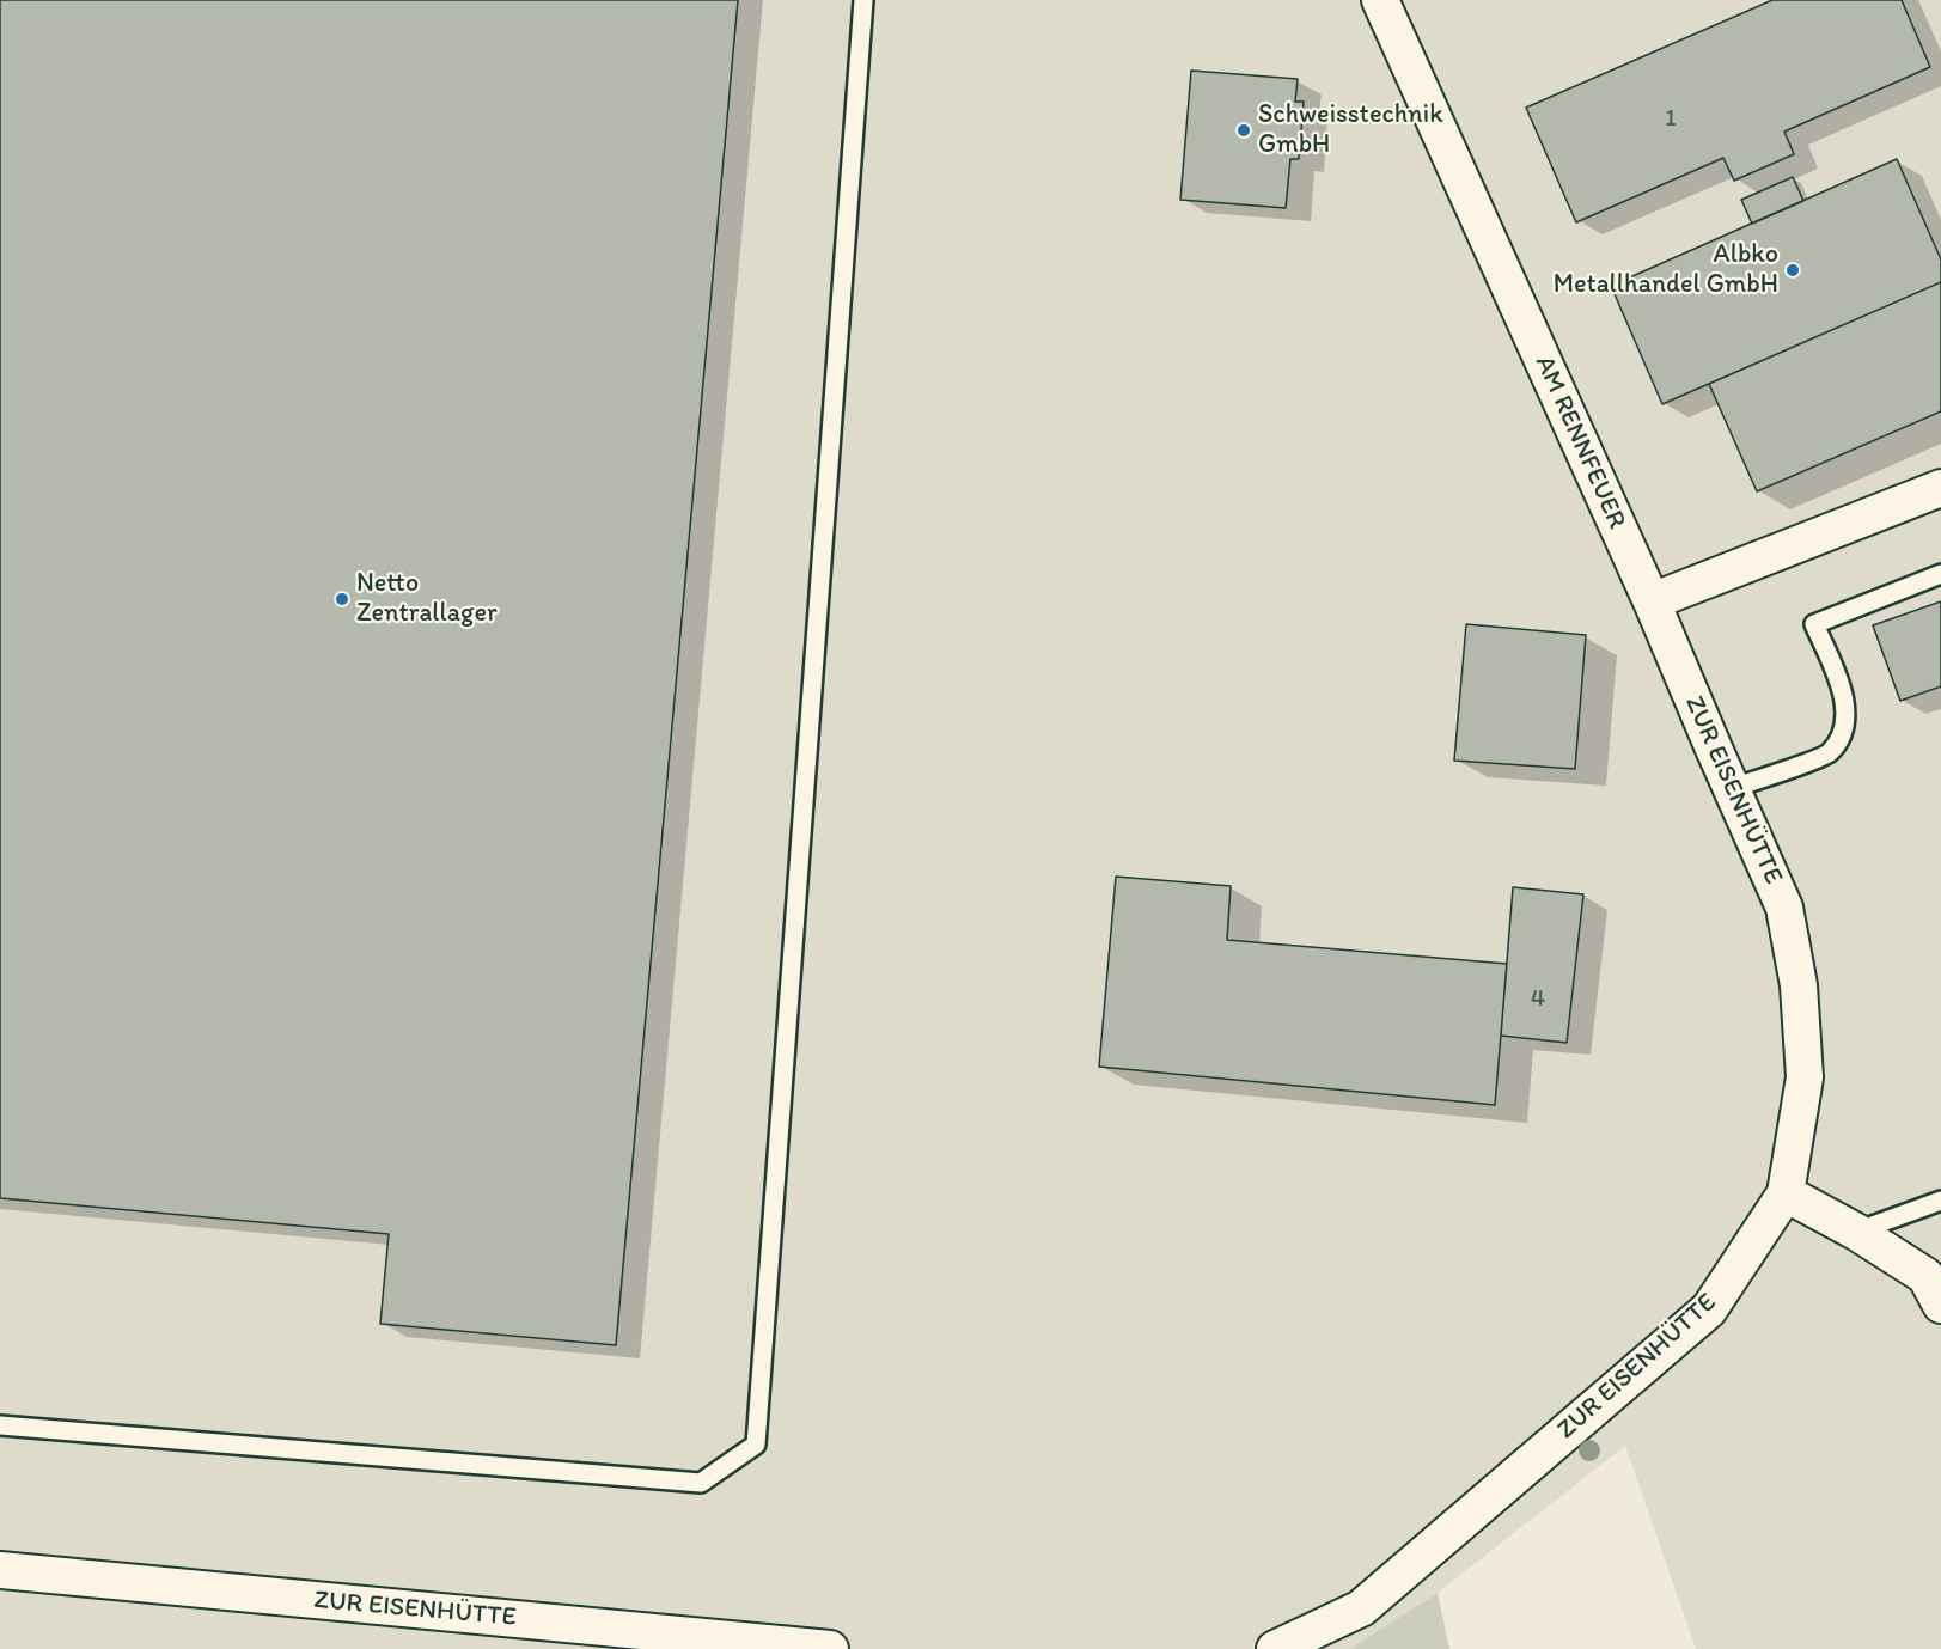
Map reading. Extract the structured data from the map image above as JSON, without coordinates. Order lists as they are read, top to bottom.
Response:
{
  "streets": {
    "street": ["AM RENNFEUER", "ZUR EISENHÜTTE"]
  },
  "crossings": [
    ["AM RENNFEUER", "ZUR EISENHÜTTE"]
  ],
  "places": ["Schweisstechnik GmbH", "Albko Metallhandel GmbH", "Netto Zentrallager"],
  "house_numbers": ["1", "4"]
}
